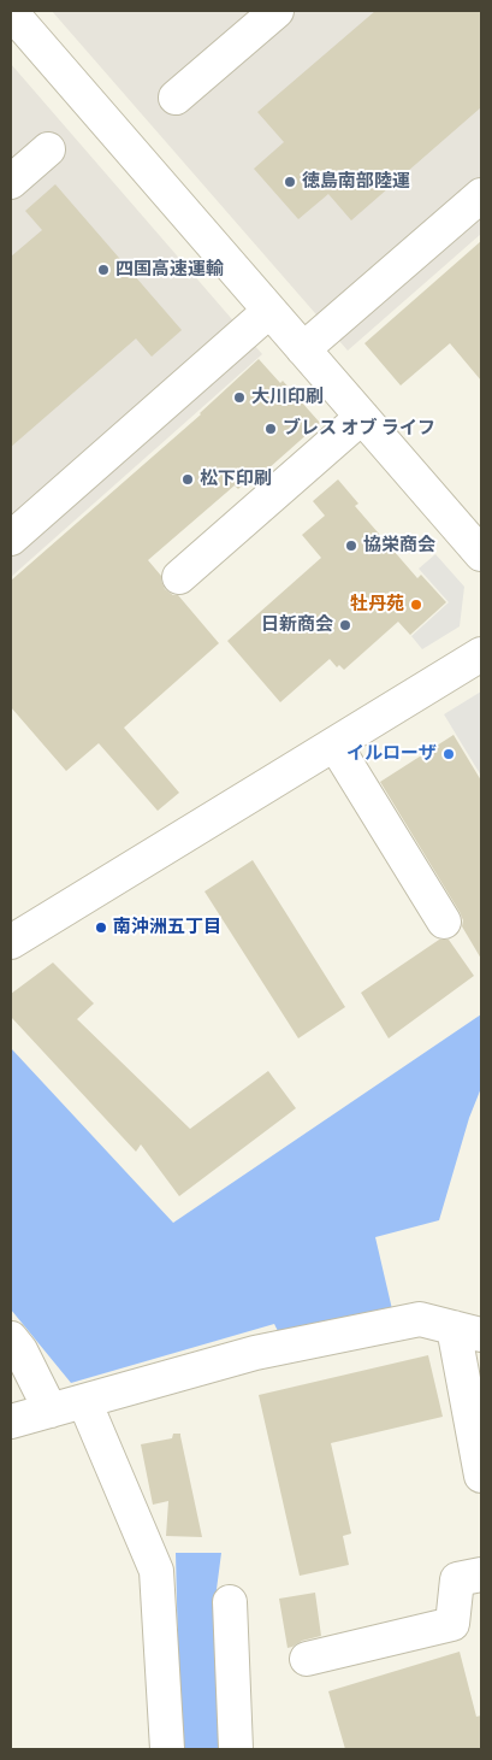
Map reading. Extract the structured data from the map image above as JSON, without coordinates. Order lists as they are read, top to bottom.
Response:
{
  "places": [
    "徳島南部陸運",
    "四国高速運輸",
    "大川印刷",
    "ブレス オブ ライフ",
    "松下印刷",
    "協栄商会",
    "牡丹苑",
    "日新商会",
    "イルローザ",
    "南沖洲五丁目"
  ]
}
